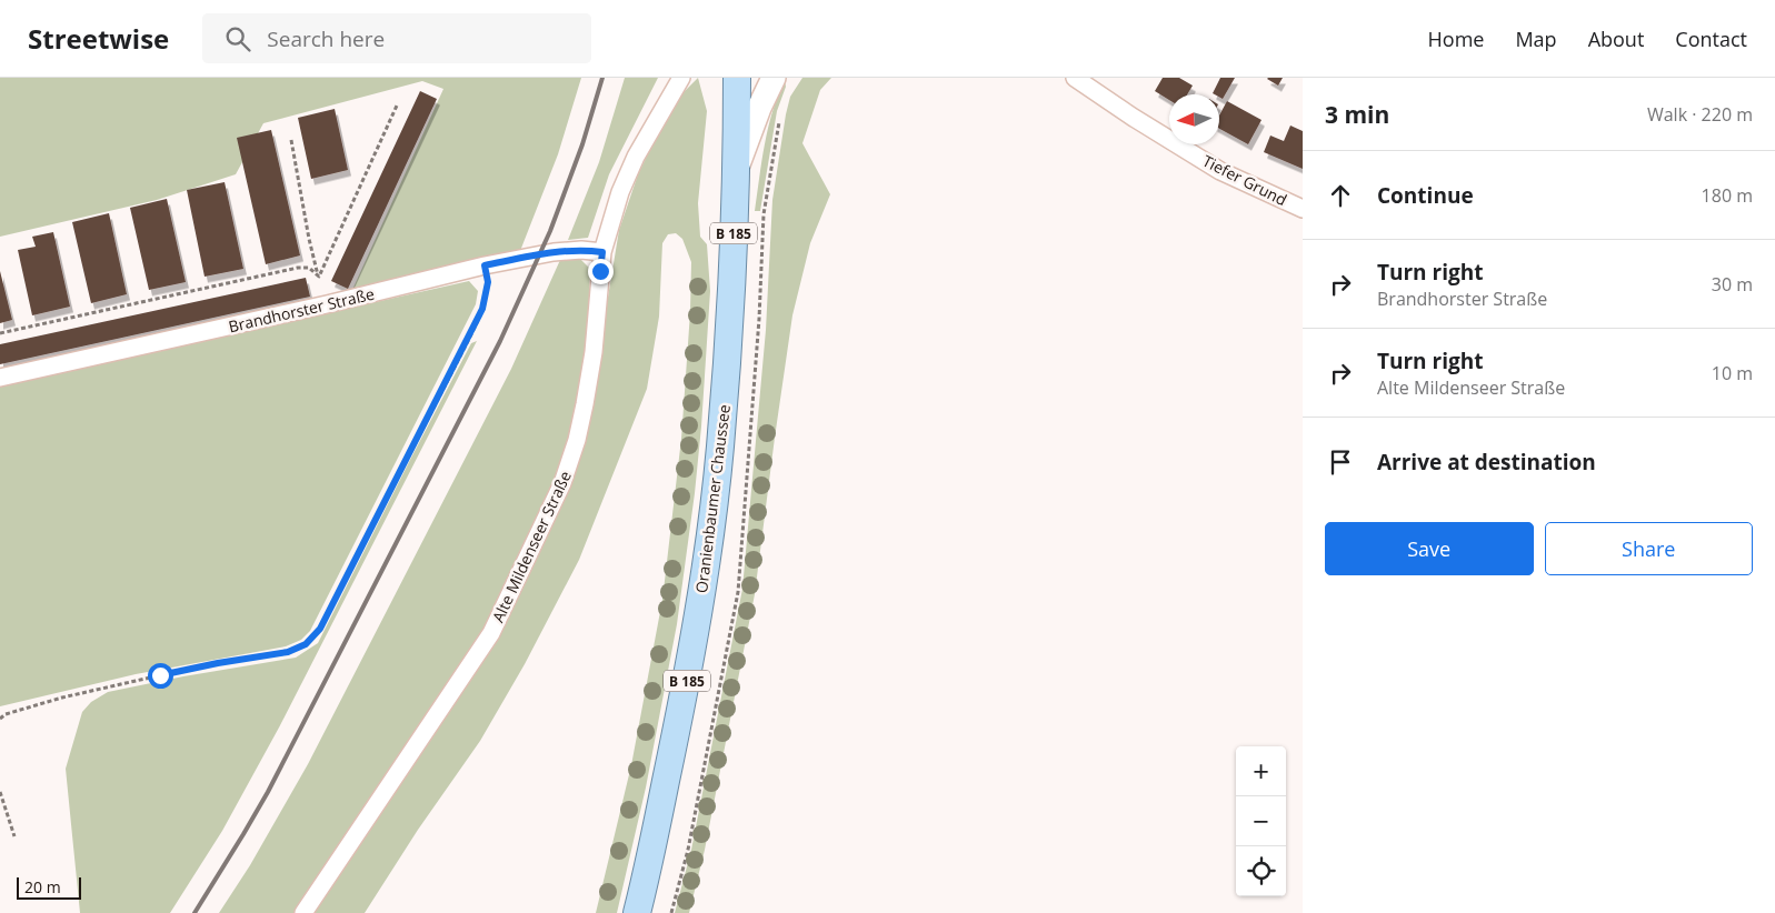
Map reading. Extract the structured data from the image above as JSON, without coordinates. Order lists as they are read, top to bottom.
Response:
{
  "streets": {
    "main road": ["B 185", "Oranienbaumer Chaussee"],
    "street": ["Tiefer Grund", "Brandhorster Straße", "Alte Mildenseer Straße"]
  },
  "crossings": [
    ["Brandhorster Straße", "Alte Mildenseer Straße"]
  ],
  "scale_bar": "20 m",
  "north": "left",
  "page": {
    "header": "Streetwise",
    "search": "Search here",
    "nav": [
      "Home",
      "Map",
      "About",
      "Contact"
    ],
    "heading": ["3 min", "Walk · 220 m"],
    "list": [
      ["Continue", "180 m"],
      ["Turn right", "Brandhorster Straße", "30 m"],
      ["Turn right", "Alte Mildenseer Straße", "10 m"],
      "Arrive at destination"
    ],
    "buttons": ["Save", "Share"],
    "map_buttons": ["+", "−"],
    "scale": "20 m"
  }
}
